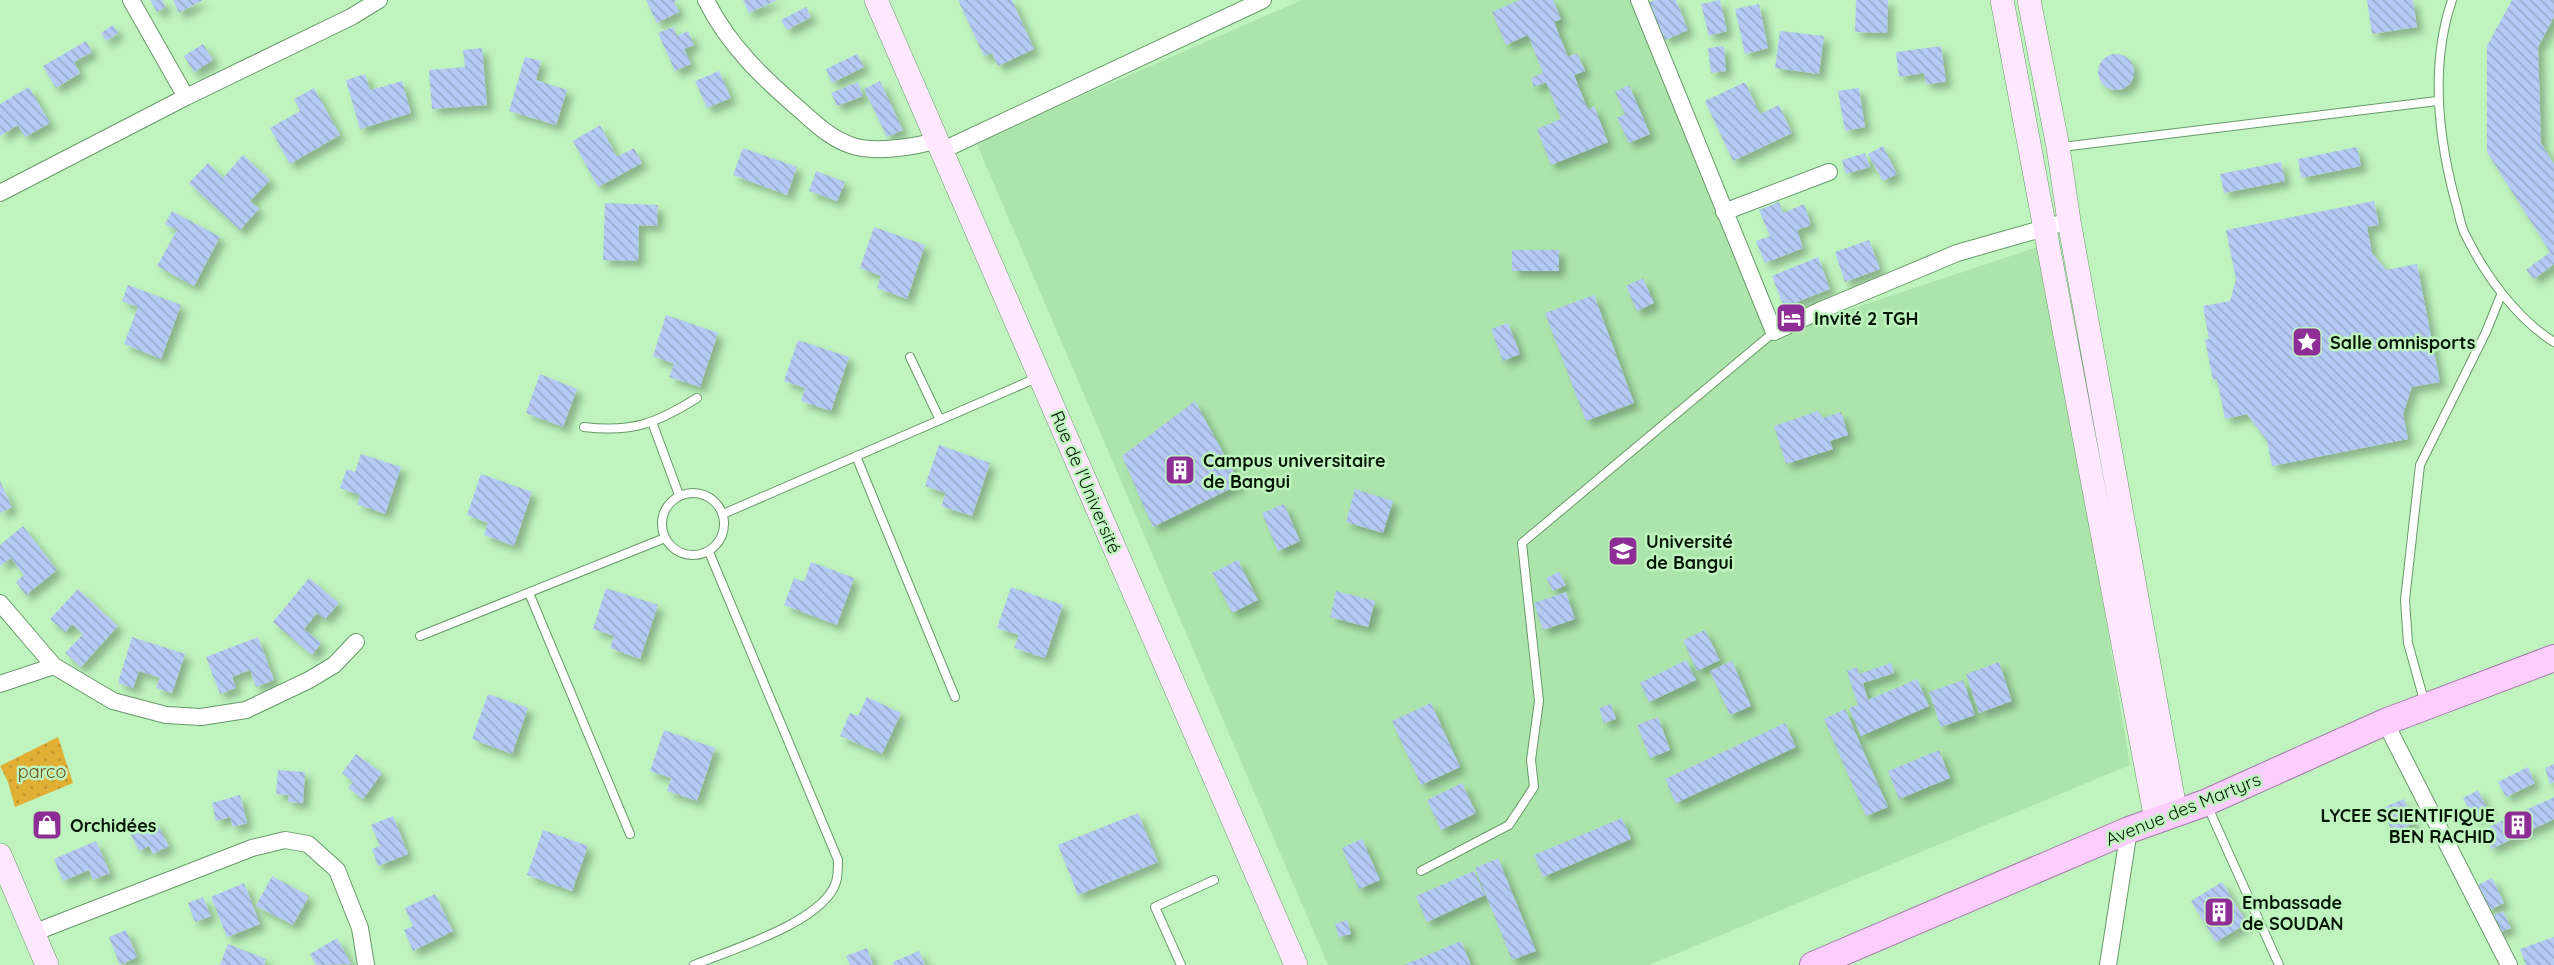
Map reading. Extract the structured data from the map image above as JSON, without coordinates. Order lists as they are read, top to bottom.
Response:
{
  "streets": {
    "main road": ["Avenue des Martyrs"],
    "street": ["Rue de l'Université"]
  },
  "parks": ["parco"],
  "places": {
    "hotel": ["Invité 2 TGH"],
    "place": ["Salle omnisports"],
    "building": ["Campus universitaire de Bangui", "LYCEE SCIENTIFIQUE BEN RACHID", "Embassade de SOUDAN"],
    "school or university": ["Université de Bangui"],
    "shop": ["Orchidées"]
  }
}
